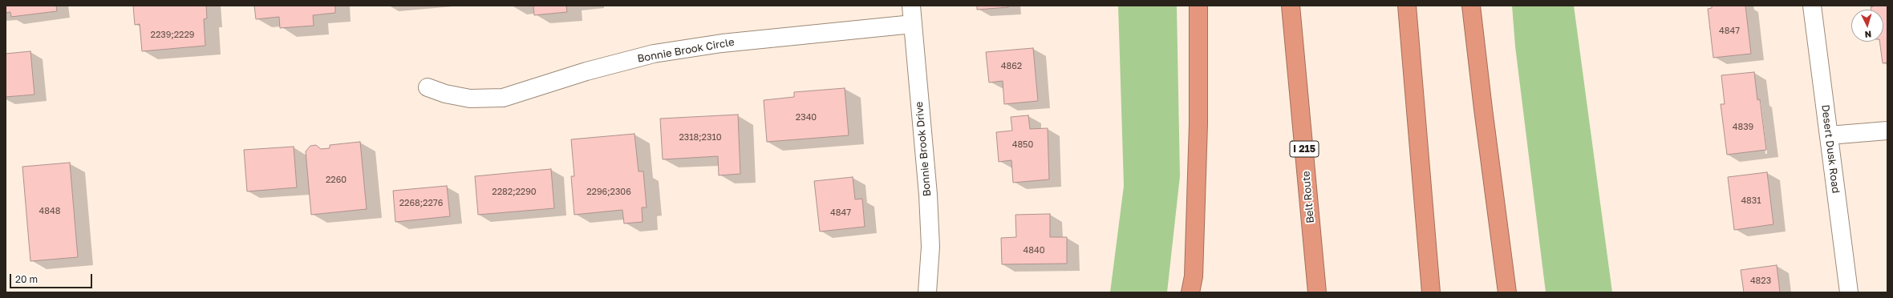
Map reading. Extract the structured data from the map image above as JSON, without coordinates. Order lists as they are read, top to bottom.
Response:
{
  "streets": {
    "highway": ["I 215", "Belt Route"],
    "street": ["Bonnie Brook Circle", "Bonnie Brook Drive", "Desert Dusk Road"]
  },
  "crossings": [
    ["Bonnie Brook Circle", "Bonnie Brook Drive"]
  ],
  "house_numbers": [
    "4847",
    "2239;2229",
    "4862",
    "2340",
    "4839",
    "2318;2310",
    "4850",
    "2260",
    "2282;2290",
    "2296;2306",
    "4831",
    "2268;2276",
    "4848",
    "4847",
    "4840",
    "4823"
  ],
  "scale_bar": "20 m",
  "north": "bottom"
}
